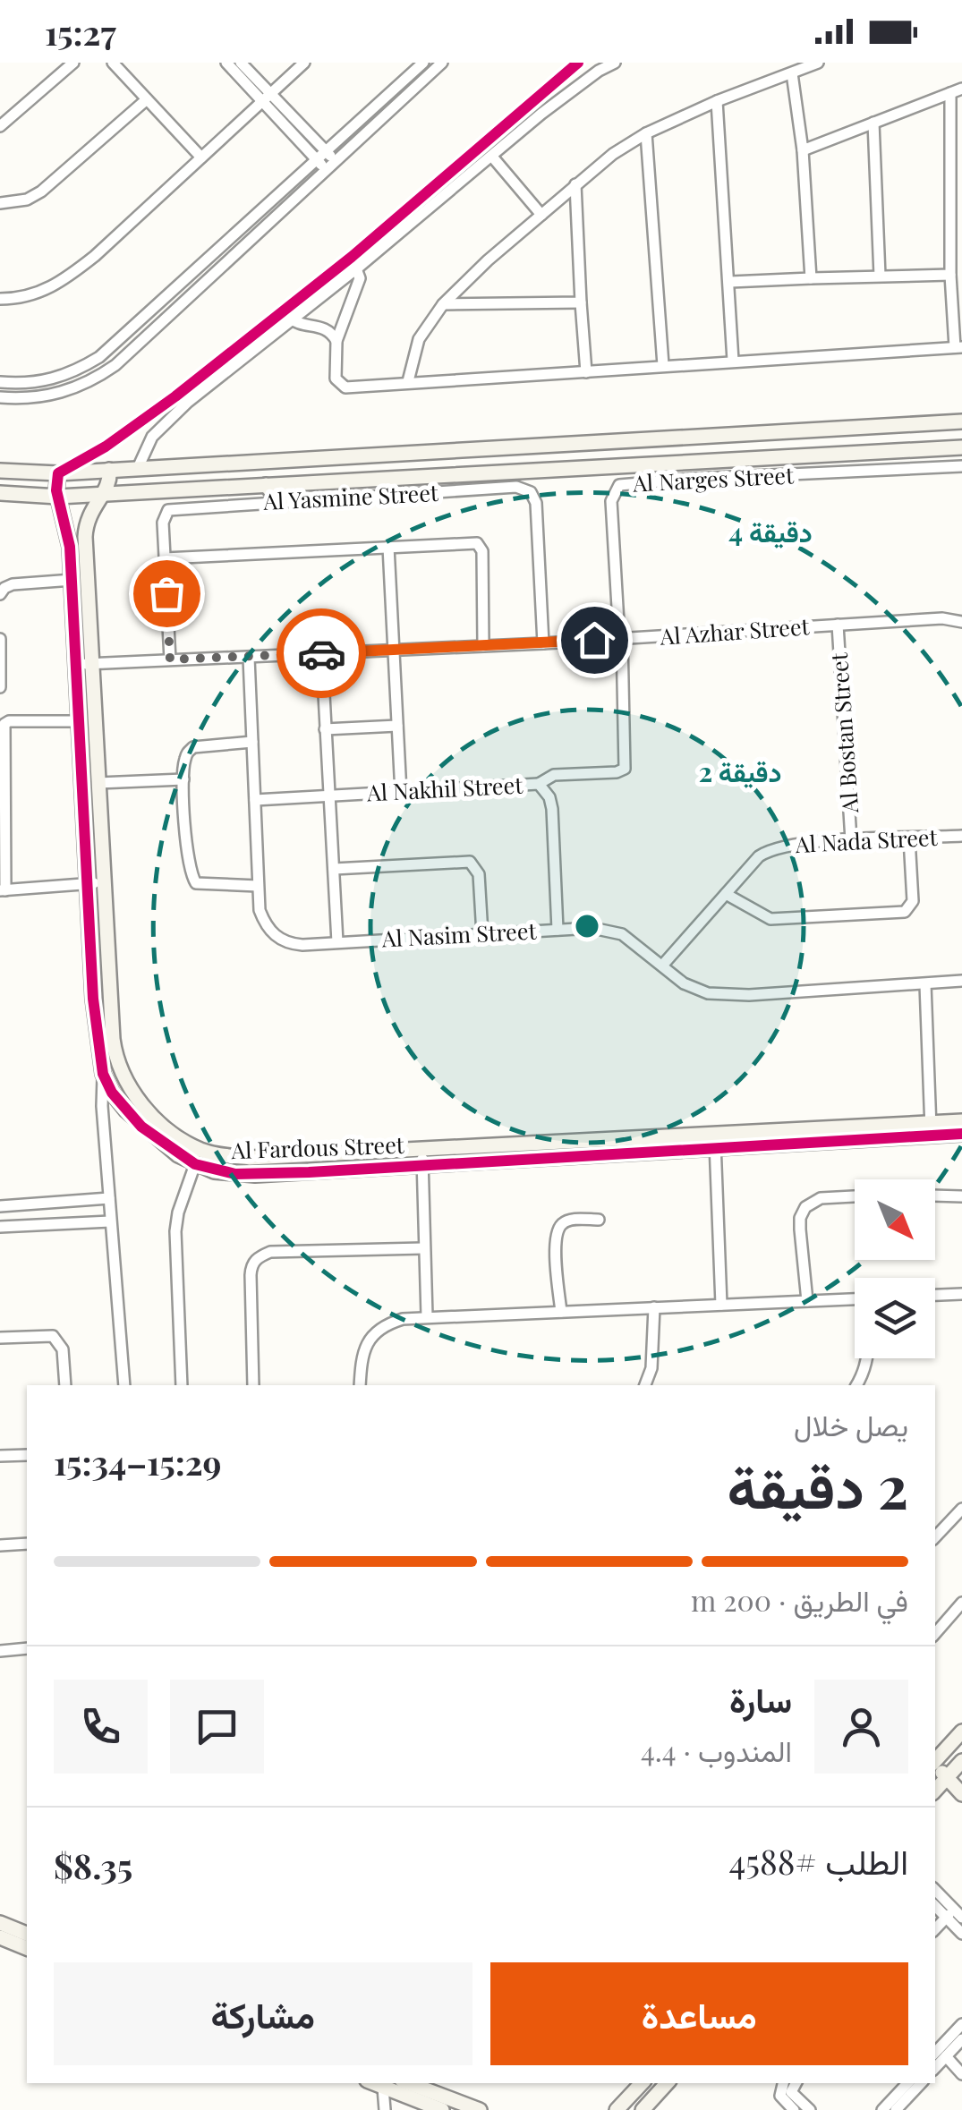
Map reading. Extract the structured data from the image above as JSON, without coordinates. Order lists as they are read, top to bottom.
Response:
{
  "streets": {
    "street": [
      "Al Narges Street",
      "Al Yasmine Street",
      "Al Azhar Street",
      "Al Bostan Street",
      "Al Nakhil Street",
      "Al Nada Street",
      "Al Nasim Street",
      "Al Fardous Street"
    ]
  },
  "crossings": [
    ["Al Narges Street", "Al Azhar Street"],
    ["Al Yasmine Street", "Al Azhar Street"],
    ["Al Azhar Street", "Al Bostan Street"],
    ["Al Azhar Street", "Al Nasim Street"],
    ["Al Azhar Street", "Al Fardous Street"],
    ["Al Bostan Street", "Al Nada Street"],
    ["Al Nakhil Street", "Al Nasim Street"],
    ["Al Nada Street", "Al Nasim Street"]
  ],
  "north": "bottom right",
  "page": {
    "status": "15:27",
    "heading": ["2 دقيقة", "يصل خلال", "15:29–15:34"],
    "panel": [
      "سارة",
      "المندوب · 4.4",
      "الطلب #4588",
      "$8.35"
    ],
    "bar": "في الطريق · 200 m",
    "buttons": ["مساعدة", "مشاركة"]
  },
  "rings": ["4 دقيقة", "2 دقيقة"]
}
